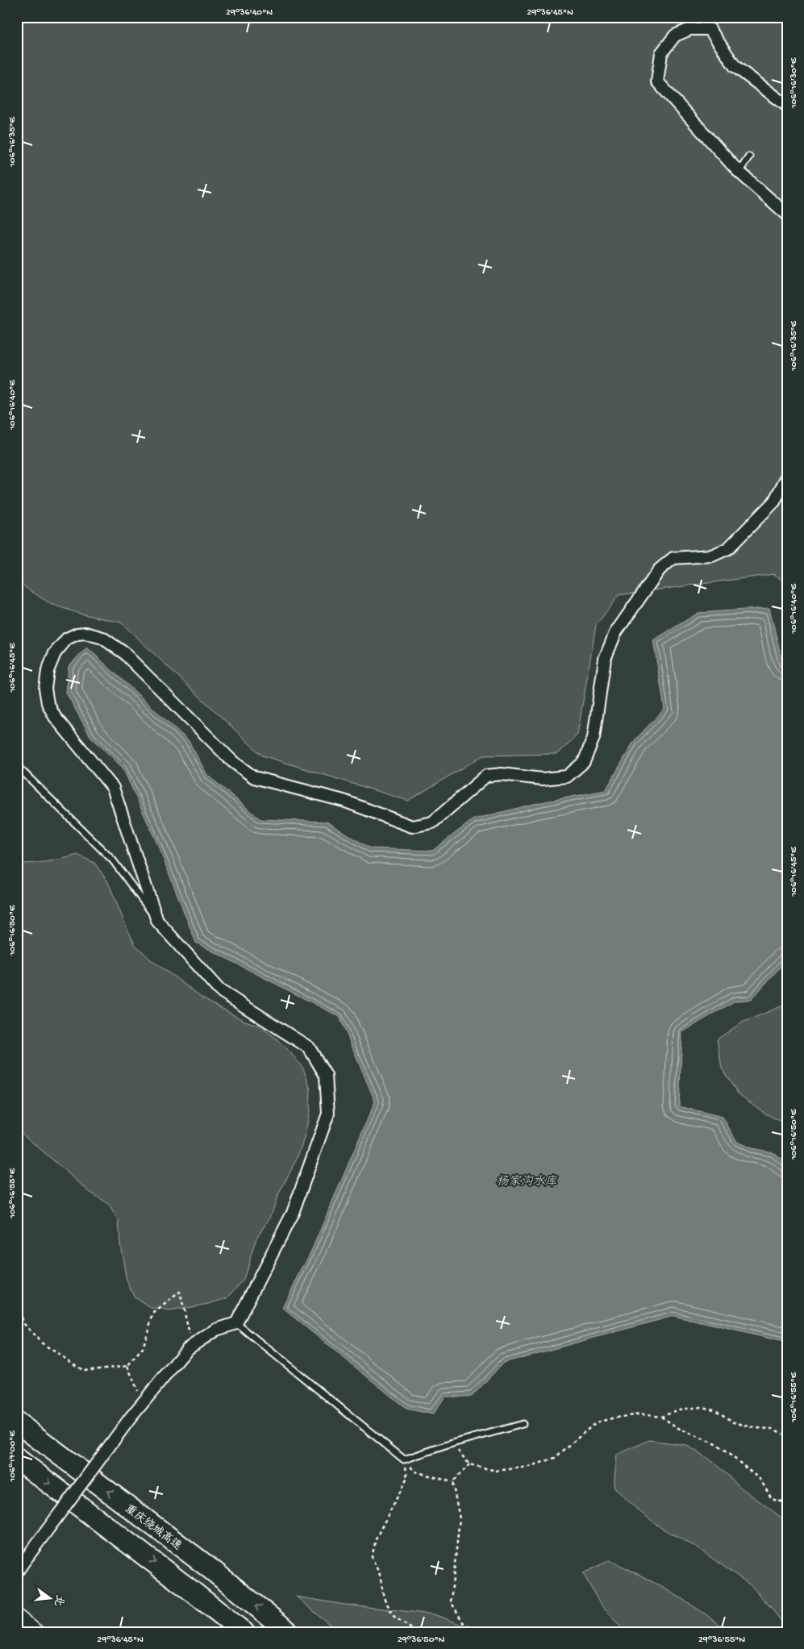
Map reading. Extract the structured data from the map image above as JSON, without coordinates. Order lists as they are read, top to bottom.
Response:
{
  "streets": {
    "highway": ["重庆绕城高速"]
  },
  "water": ["杨家沟水库"],
  "north": "right",
  "coordinates": [
    "29°36'40\"N",
    "29°36'45\"N",
    "106°16'30\"E",
    "106°16'35\"E",
    "106°16'40\"E",
    "106°16'45\"E",
    "106°16'50\"E",
    "106°16'55\"E",
    "106°17'00\"E",
    "29°36'50\"N",
    "29°36'55\"N"
  ]
}
